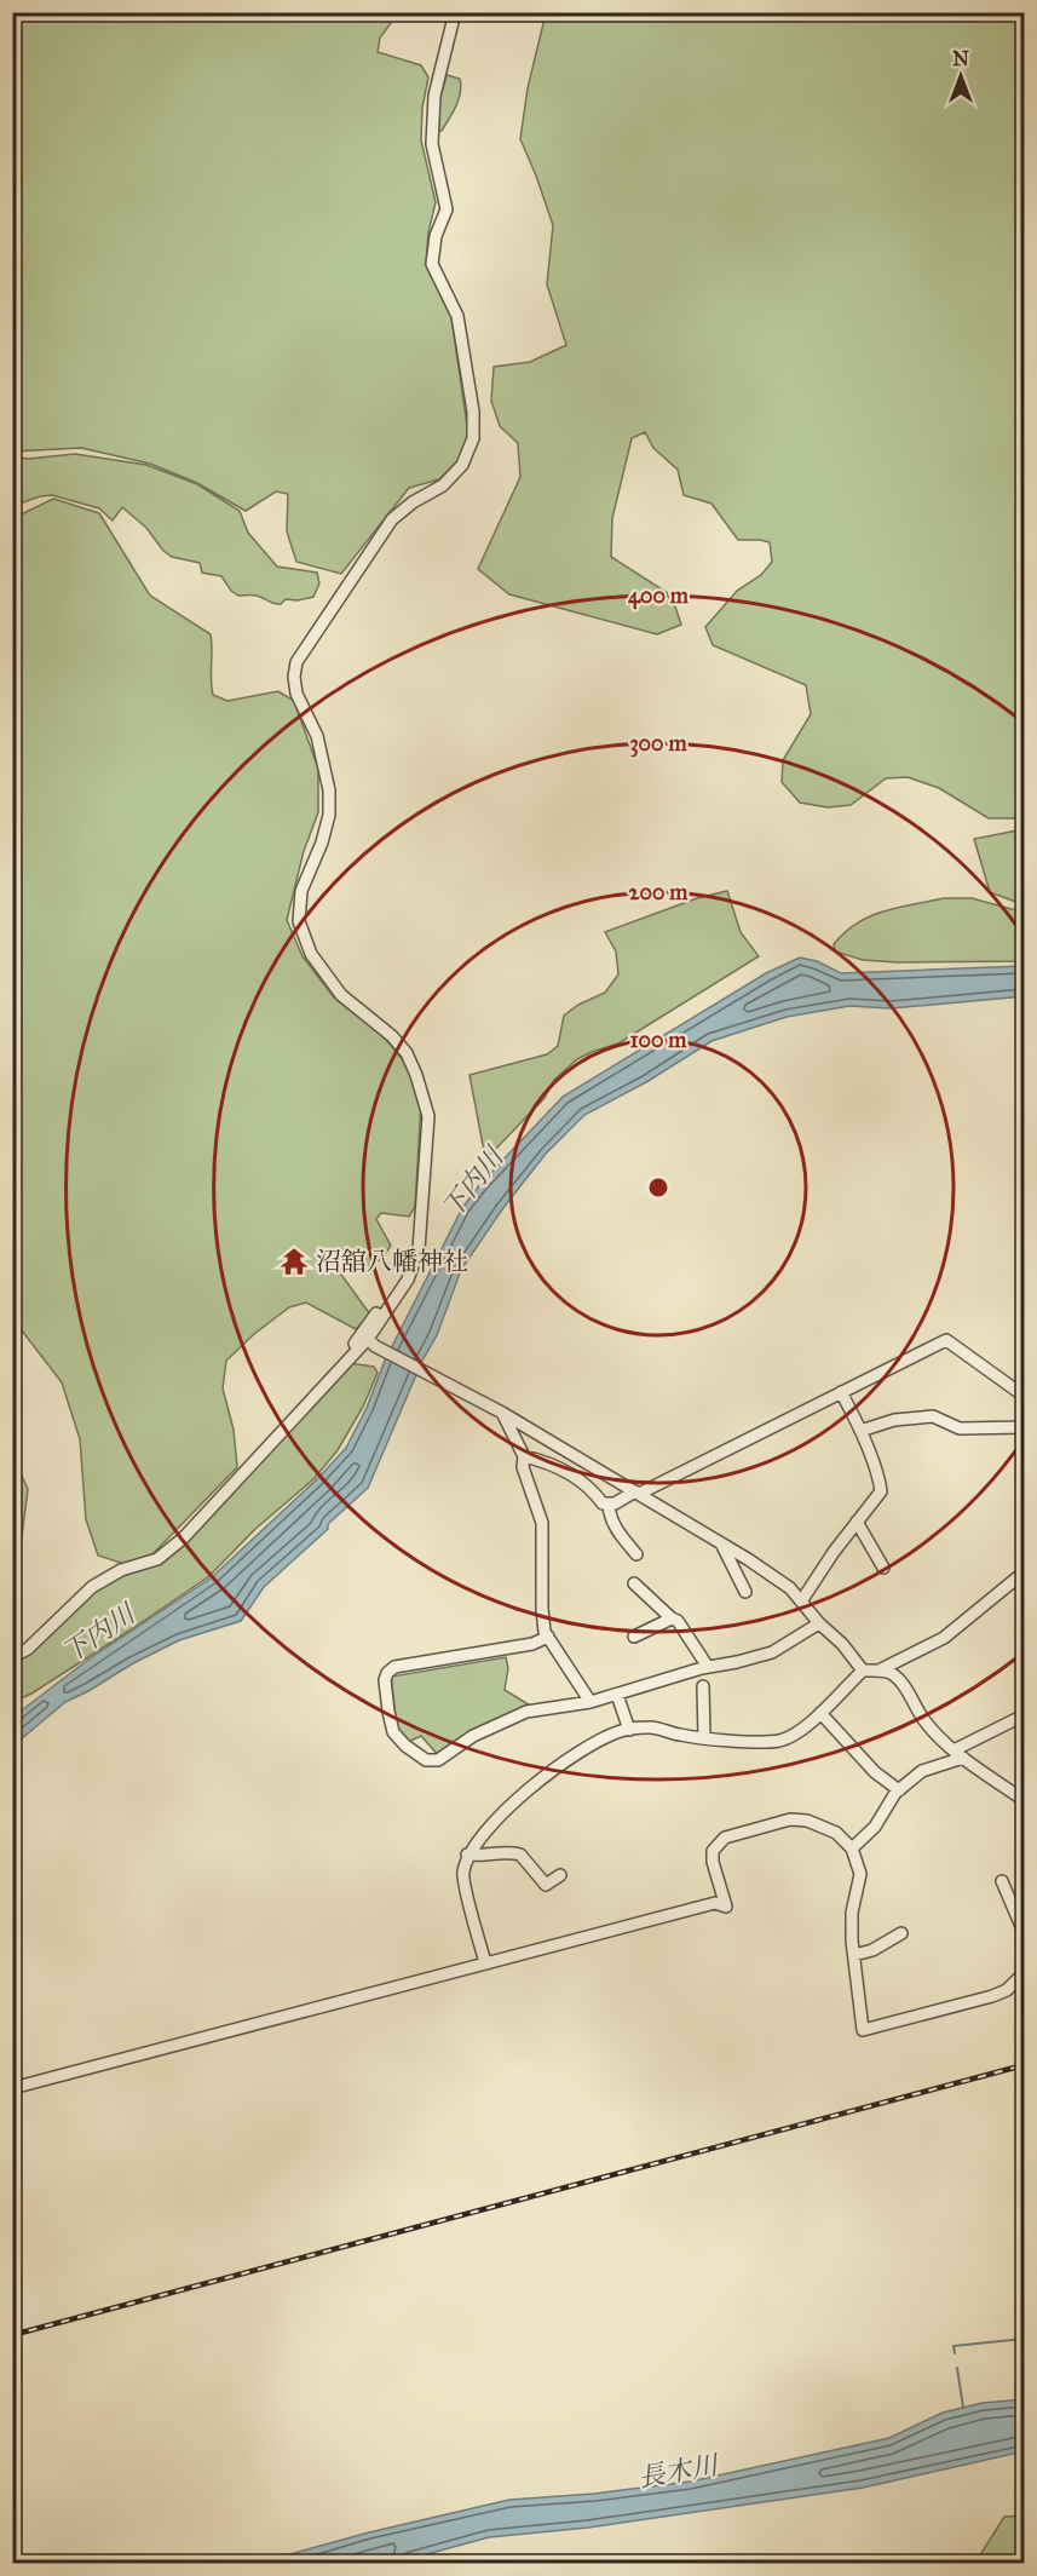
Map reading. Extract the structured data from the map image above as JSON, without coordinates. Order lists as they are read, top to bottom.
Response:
{
  "water": ["下内川", "長木川"],
  "places": {
    "temple": ["沼舘八幡神社"]
  },
  "north": "top",
  "rings": [
    "400 m",
    "300 m",
    "200 m",
    "100 m"
  ]
}
